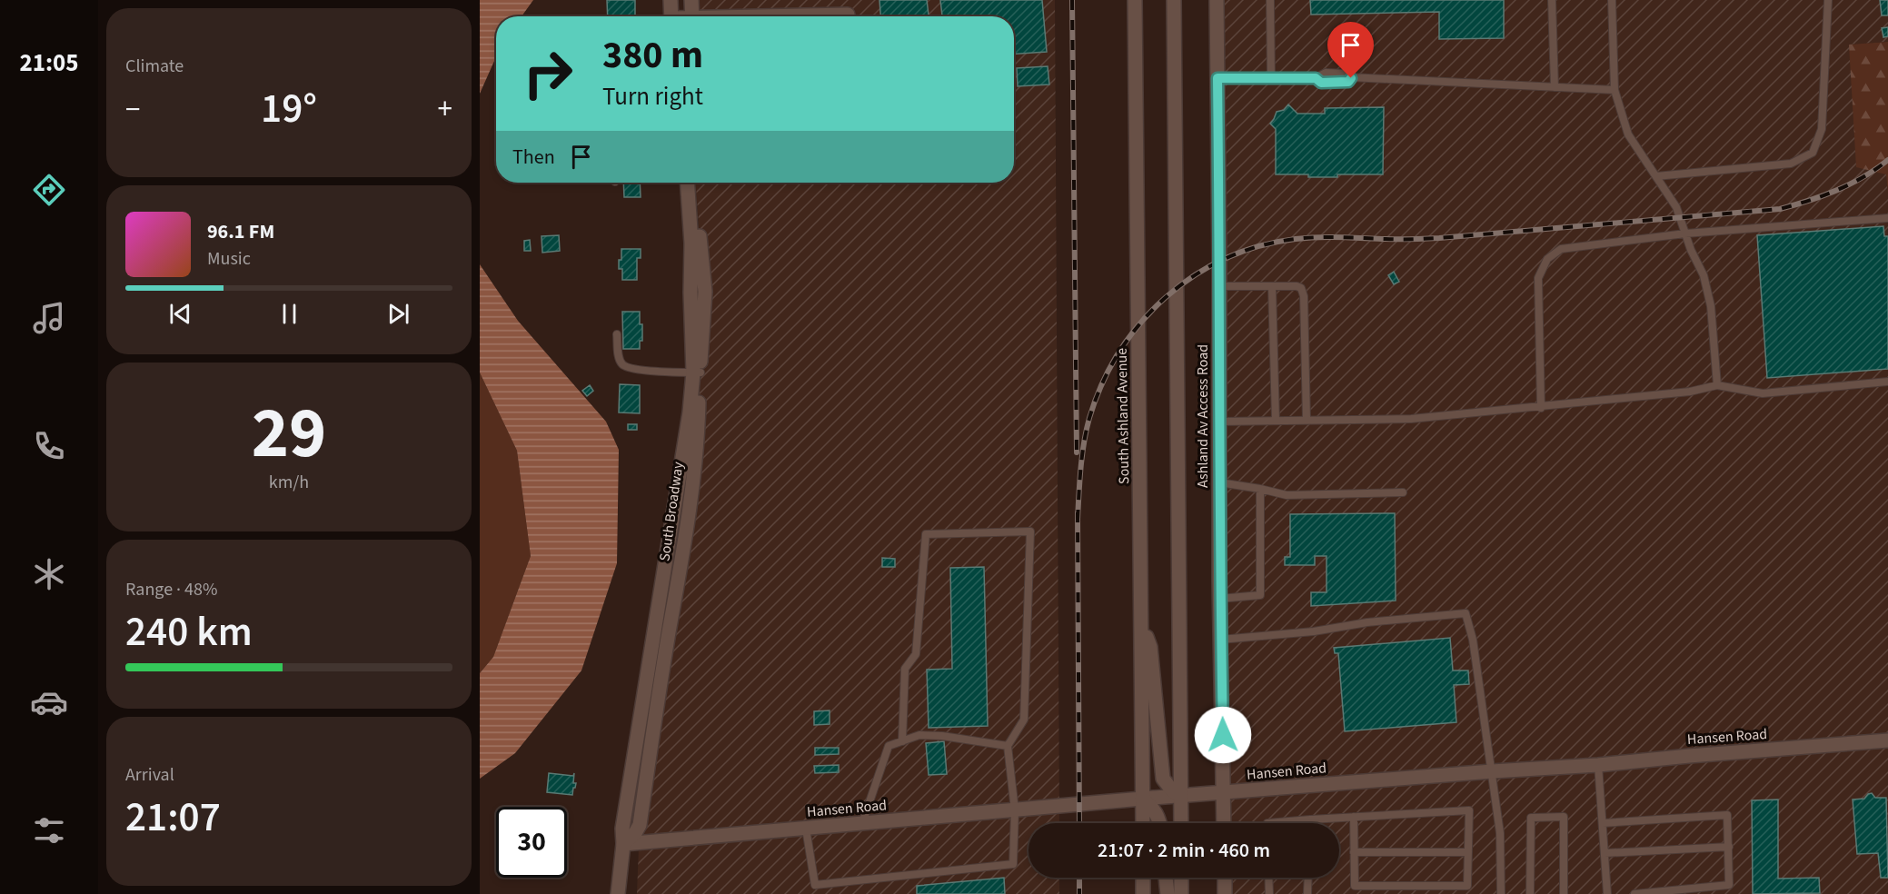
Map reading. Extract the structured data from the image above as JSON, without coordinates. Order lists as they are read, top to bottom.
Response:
{
  "streets": {
    "street": [
      "South Ashland Avenue",
      "Ashland Av Access Road",
      "South Broadway",
      "Hansen Road"
    ]
  },
  "crossings": [
    ["South Ashland Avenue", "Hansen Road"],
    ["Ashland Av Access Road", "Hansen Road"],
    ["South Broadway", "Hansen Road"]
  ],
  "page": {
    "tabs": "21:05",
    "tile": [
      "Climate",
      ["29", "km/h"],
      ["Range · 48%", "240 km"],
      ["Arrival", "21:07"]
    ],
    "turn": ["380 m", "Turn right"],
    "heat": ["−", "19°", "+"],
    "then": "Then",
    "song": ["96.1 FM", "Music"],
    "limit": "30",
    "trip": "21:07 · 2 min · 460 m"
  }
}
